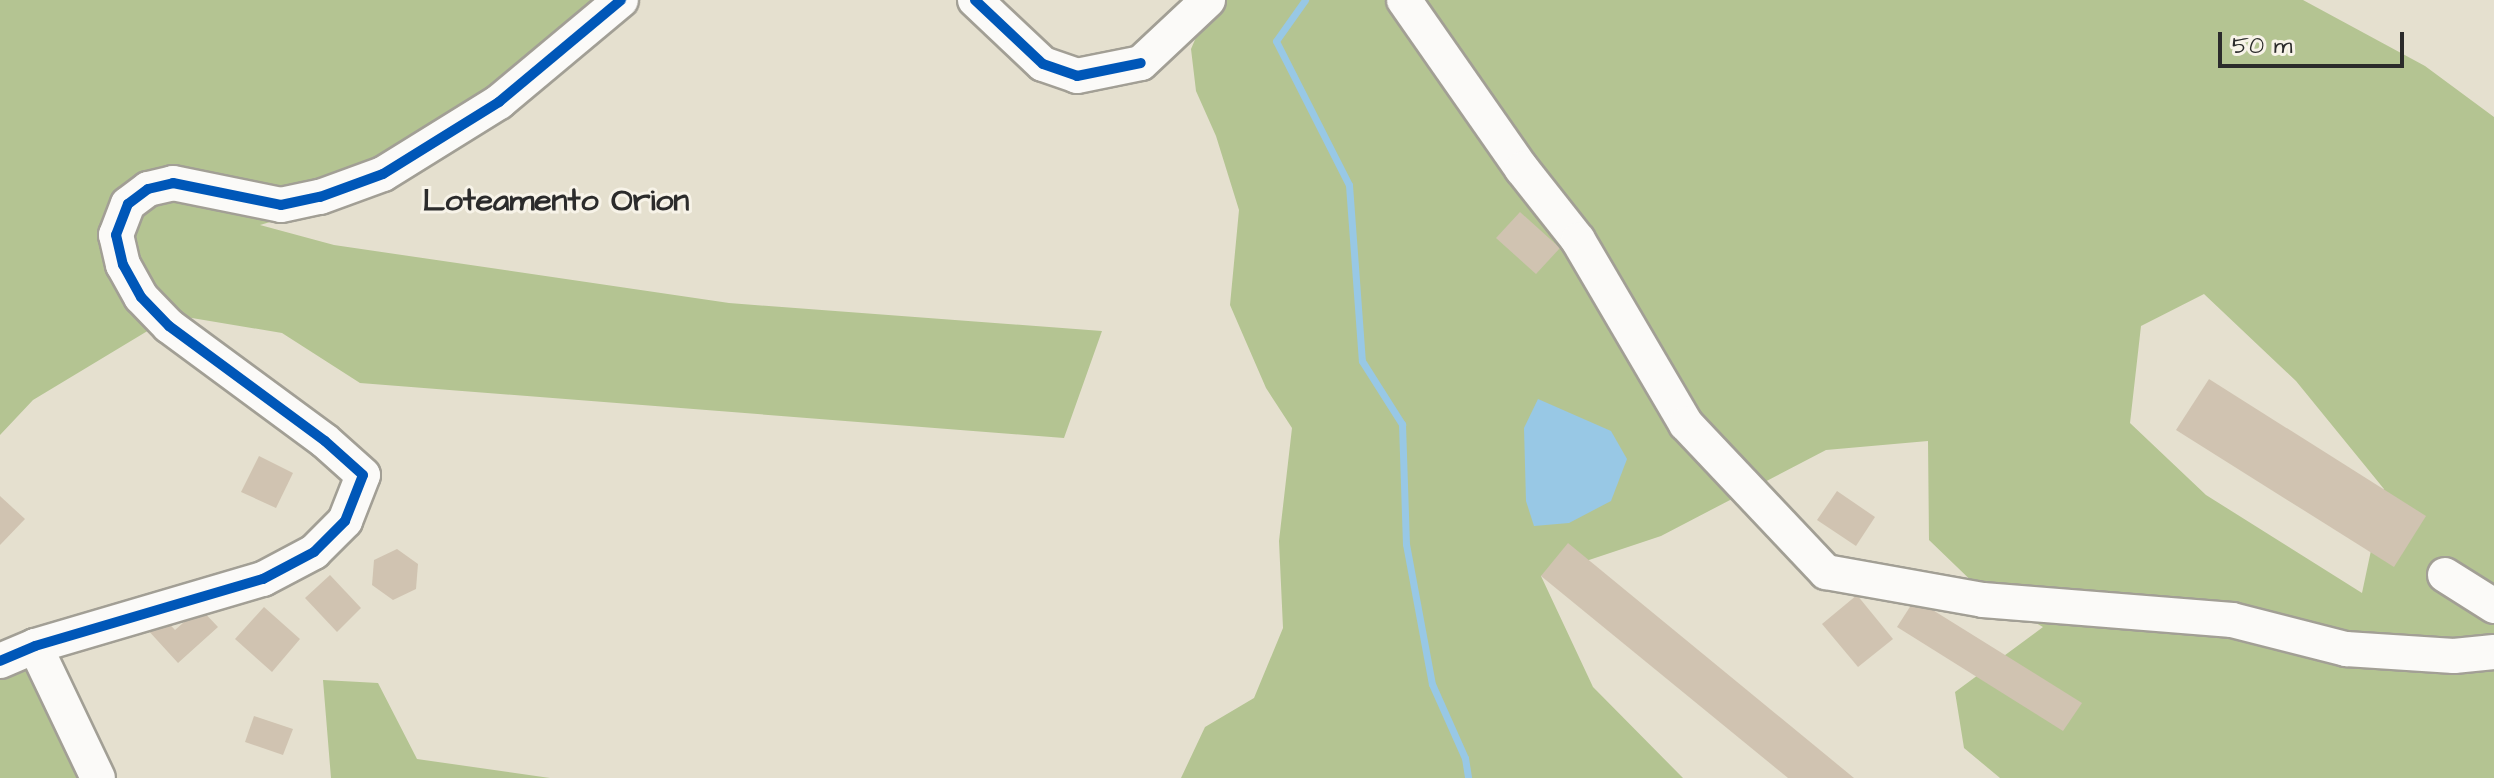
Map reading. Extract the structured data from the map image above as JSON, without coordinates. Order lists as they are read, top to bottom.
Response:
{
  "districts": ["Loteamento Orion"],
  "scale_bar": "50 m"
}
